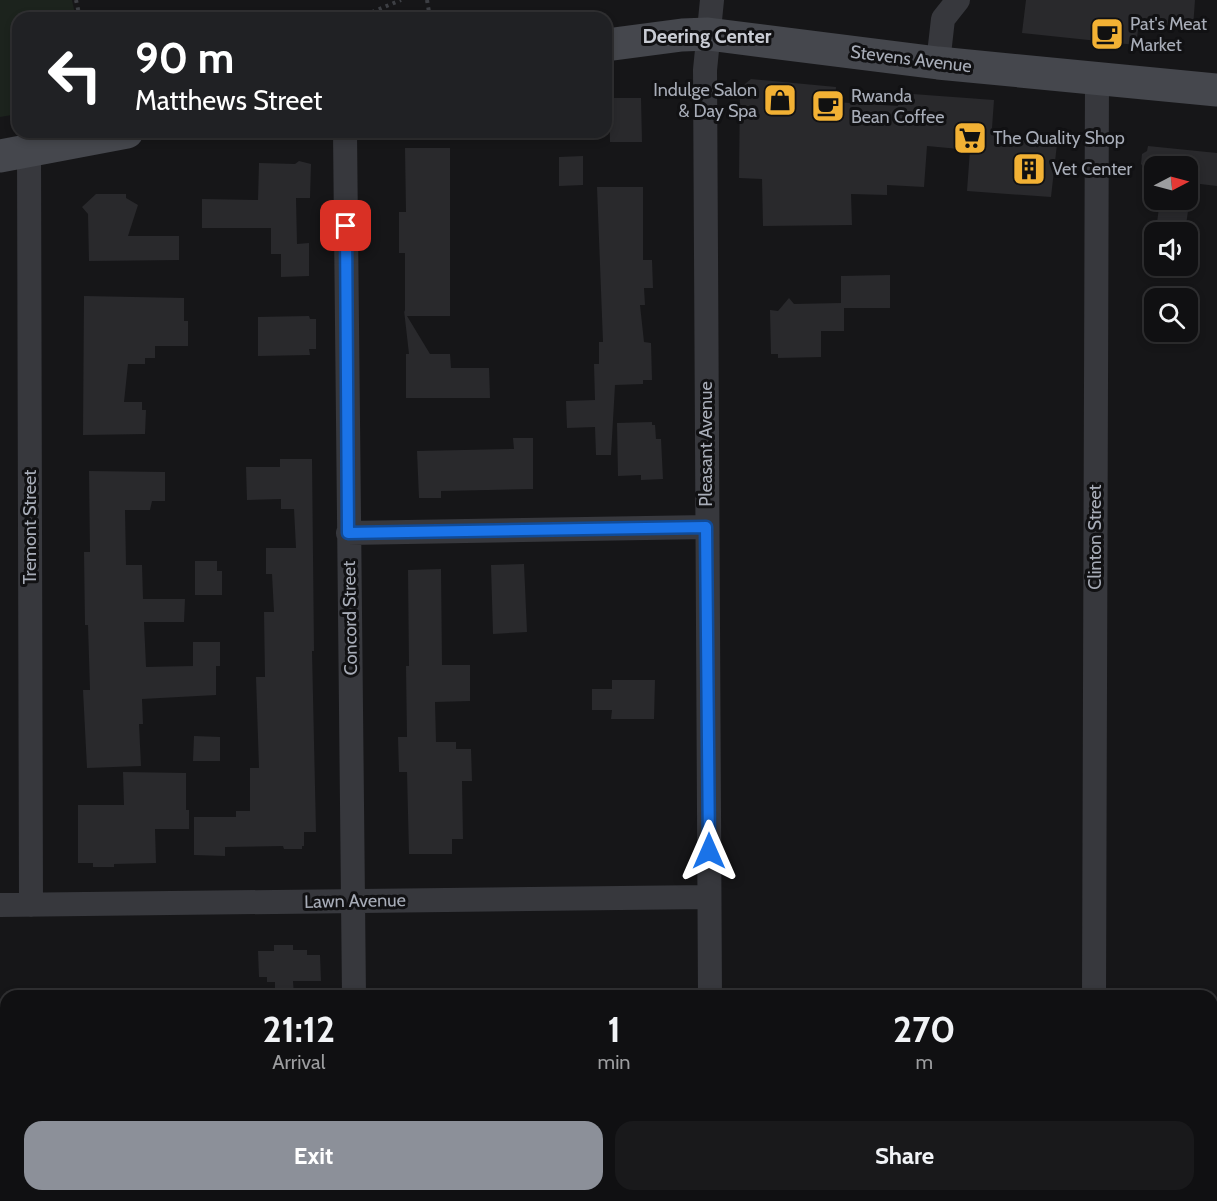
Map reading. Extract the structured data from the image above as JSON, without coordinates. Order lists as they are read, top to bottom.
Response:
{
  "streets": {
    "main road": ["Stevens Avenue"],
    "street": [
      "Pleasant Avenue",
      "Tremont Street",
      "Clinton Street",
      "Concord Street",
      "Lawn Avenue"
    ]
  },
  "crossings": [
    ["Stevens Avenue", "Pleasant Avenue"],
    ["Stevens Avenue", "Clinton Street"],
    ["Pleasant Avenue", "Lawn Avenue"],
    ["Tremont Street", "Lawn Avenue"],
    ["Concord Street", "Lawn Avenue"]
  ],
  "districts": ["Deering Center"],
  "places": {
    "cafe": ["Pat's Meat Market", "Rwanda Bean Coffee"],
    "shop": ["Indulge Salon & Day Spa"],
    "supermarket": ["The Quality Shop"],
    "building": ["Vet Center"]
  },
  "north": "right",
  "page": {
    "turn": ["90 m", "Matthews Street"],
    "eta": [
      "21:12",
      "Arrival",
      "1",
      "min",
      "270",
      "m"
    ],
    "buttons": ["Exit", "Share"]
  }
}
